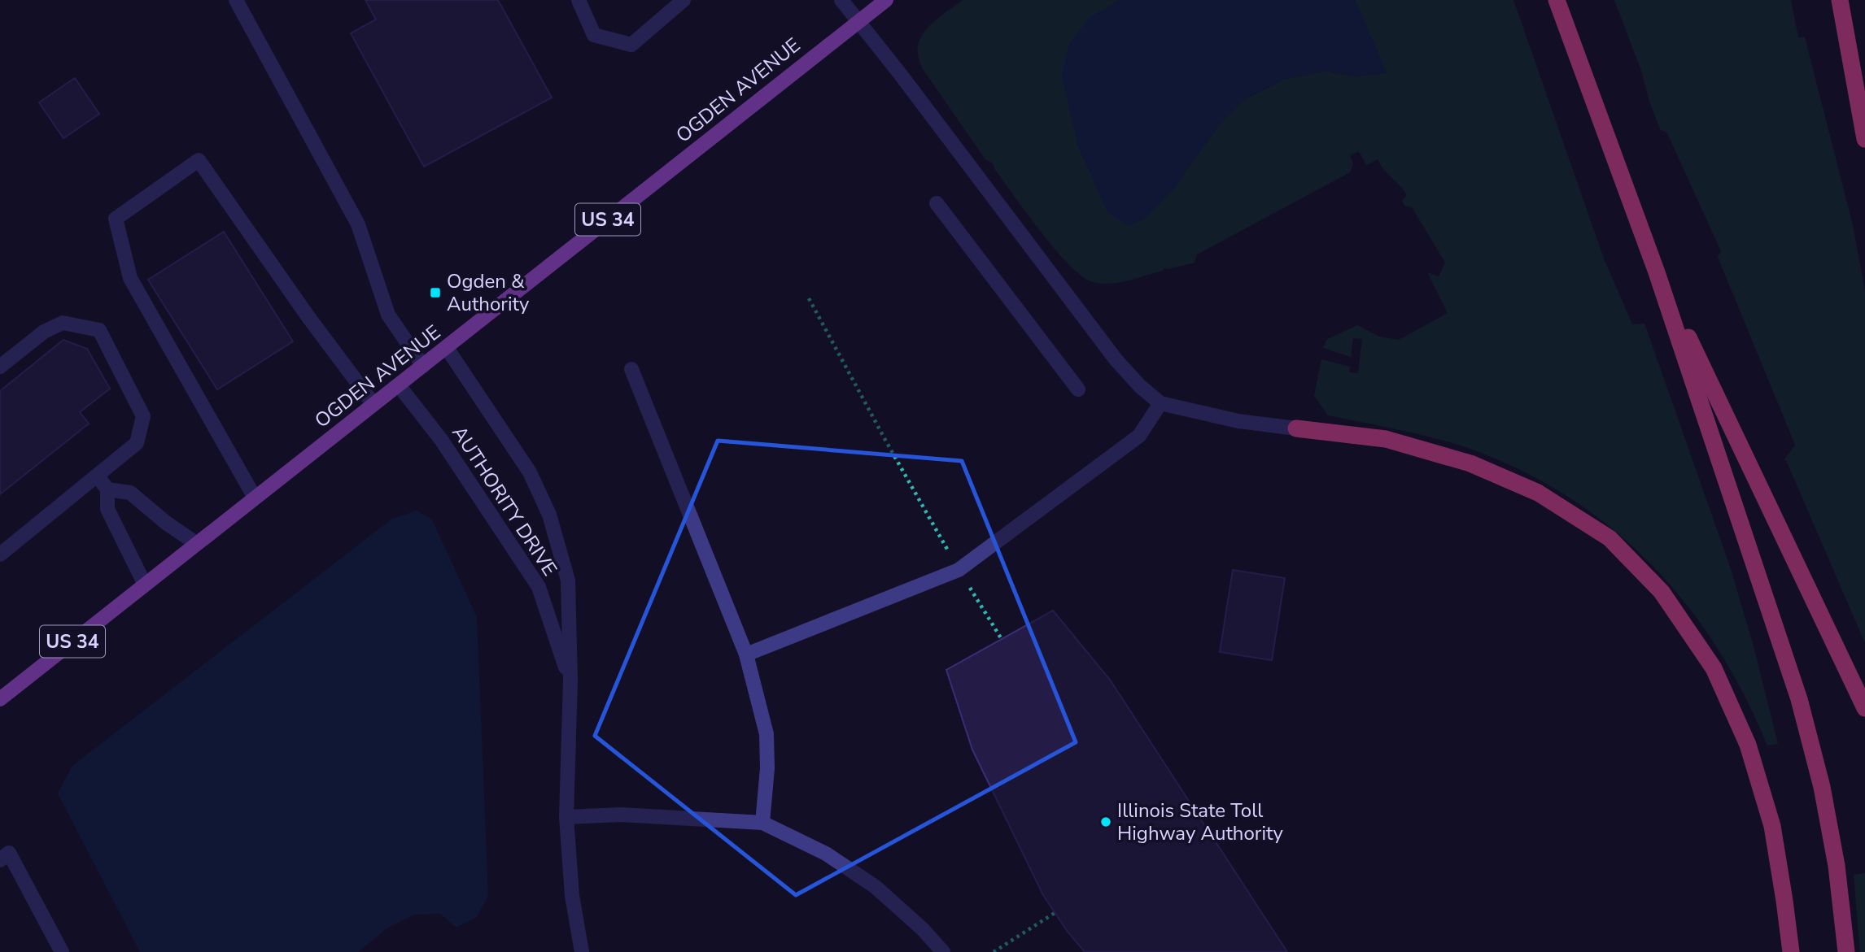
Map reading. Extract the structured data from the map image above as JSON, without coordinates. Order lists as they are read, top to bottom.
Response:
{
  "streets": {
    "main road": ["OGDEN AVENUE", "US 34"],
    "street": ["AUTHORITY DRIVE"]
  },
  "crossings": [
    ["OGDEN AVENUE", "AUTHORITY DRIVE"]
  ],
  "places": {
    "transit": ["Ogden & Authority"],
    "other": ["Illinois State Toll Highway Authority"]
  }
}
